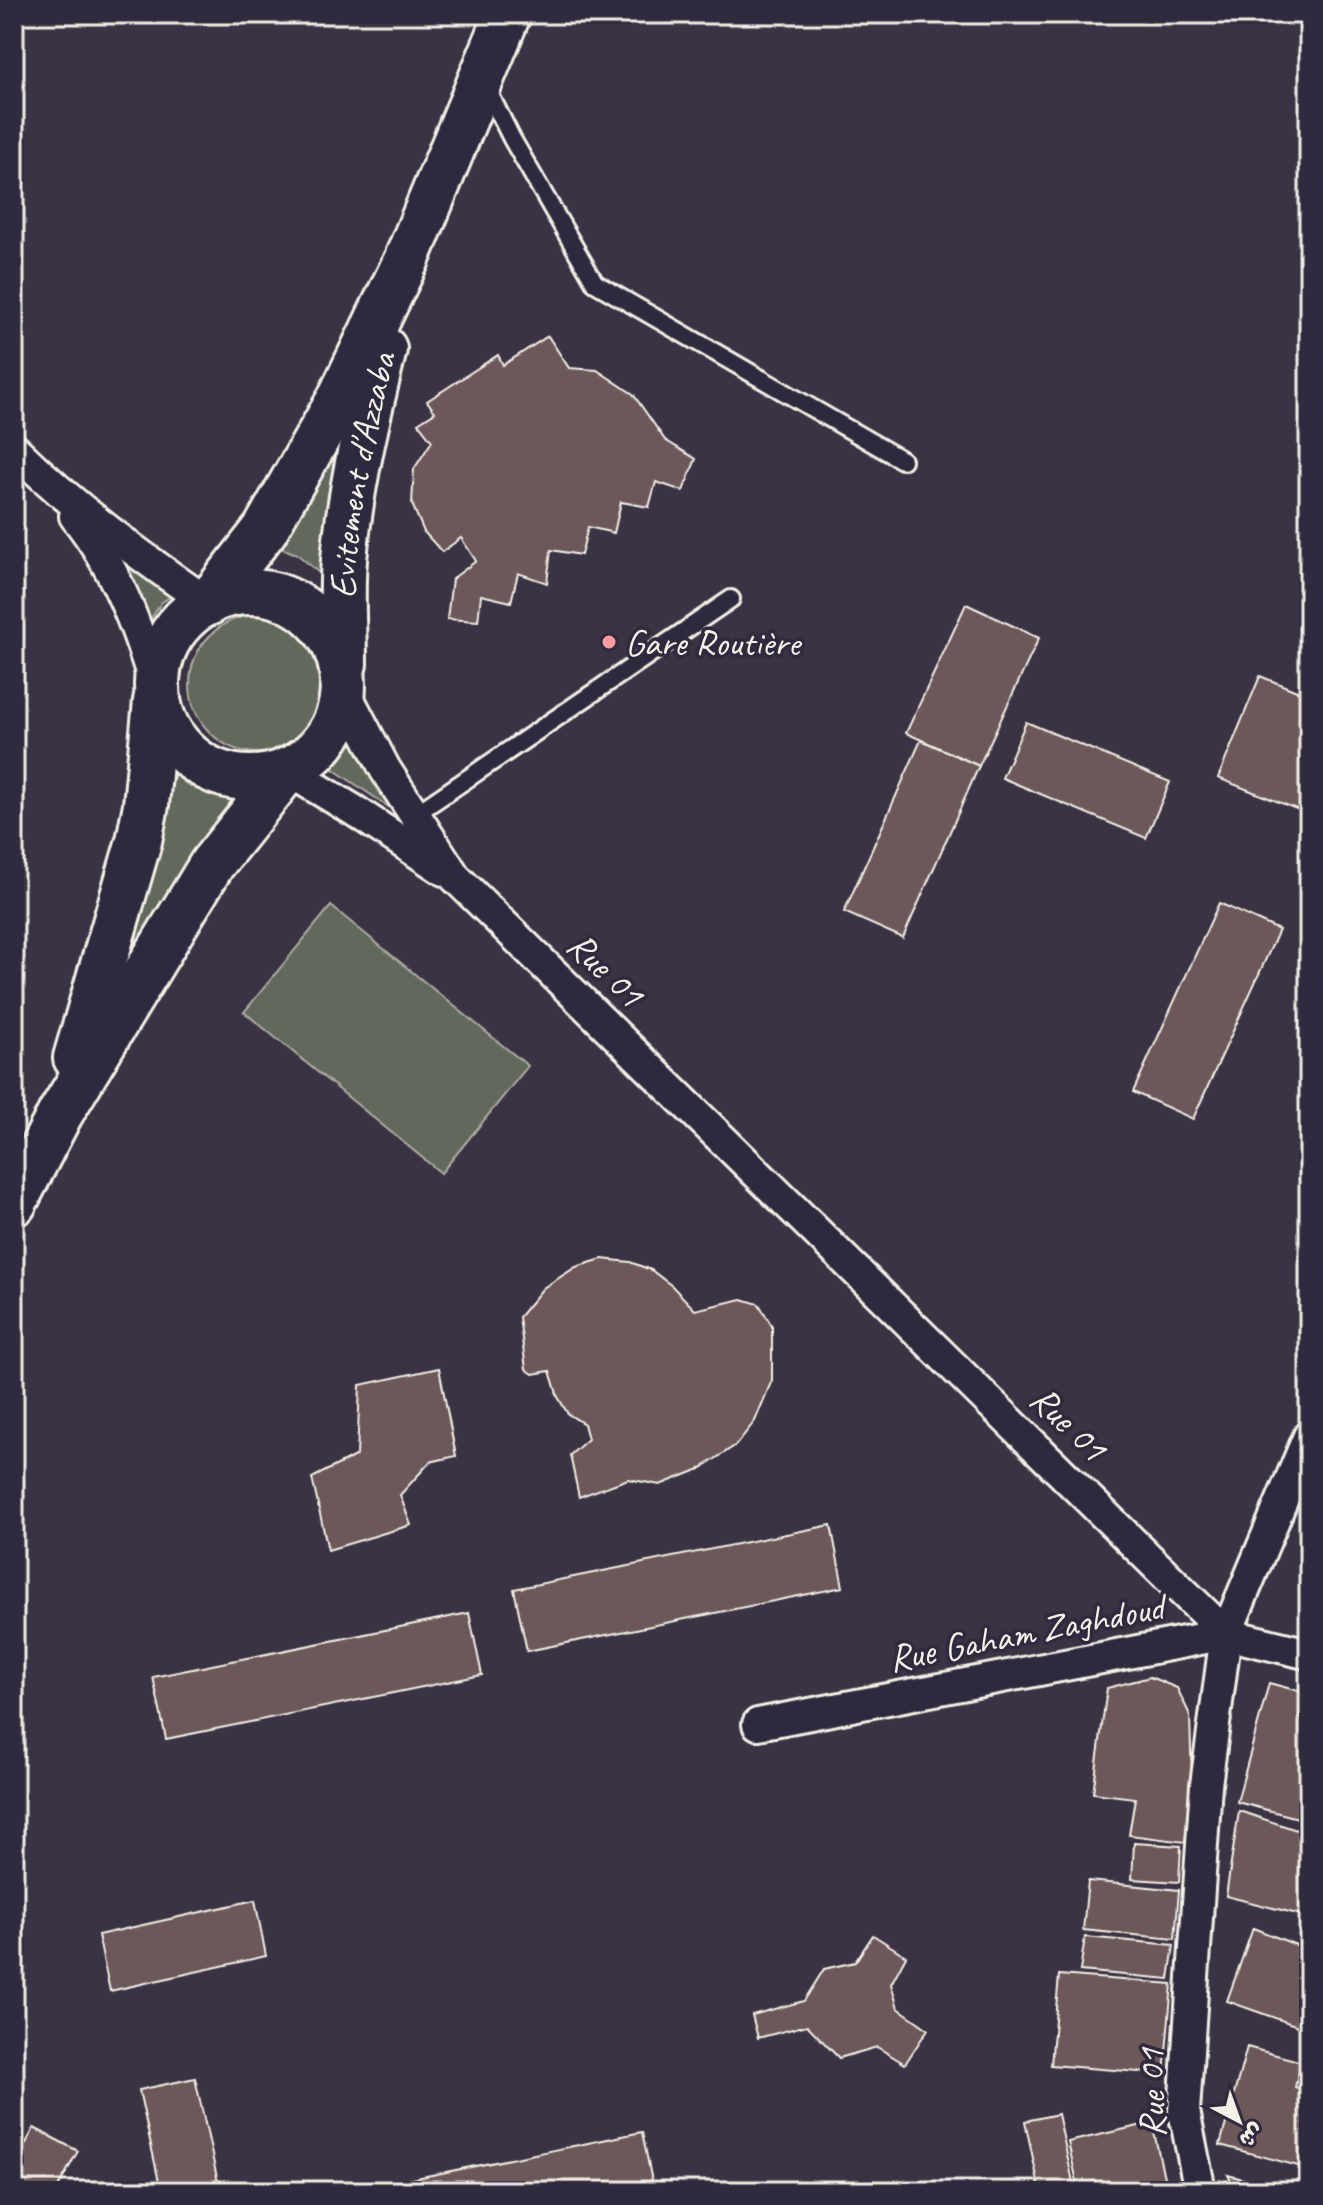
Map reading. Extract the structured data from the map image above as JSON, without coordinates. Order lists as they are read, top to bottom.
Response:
{
  "streets": {
    "main road": ["Evitement d'Azzaba"],
    "street": ["Rue 01", "Rue Gaham Zaghdoud"]
  },
  "crossings": [
    ["Rue 01", "Rue Gaham Zaghdoud"]
  ],
  "places": ["Gare Routière"],
  "north": "bottom right"
}
